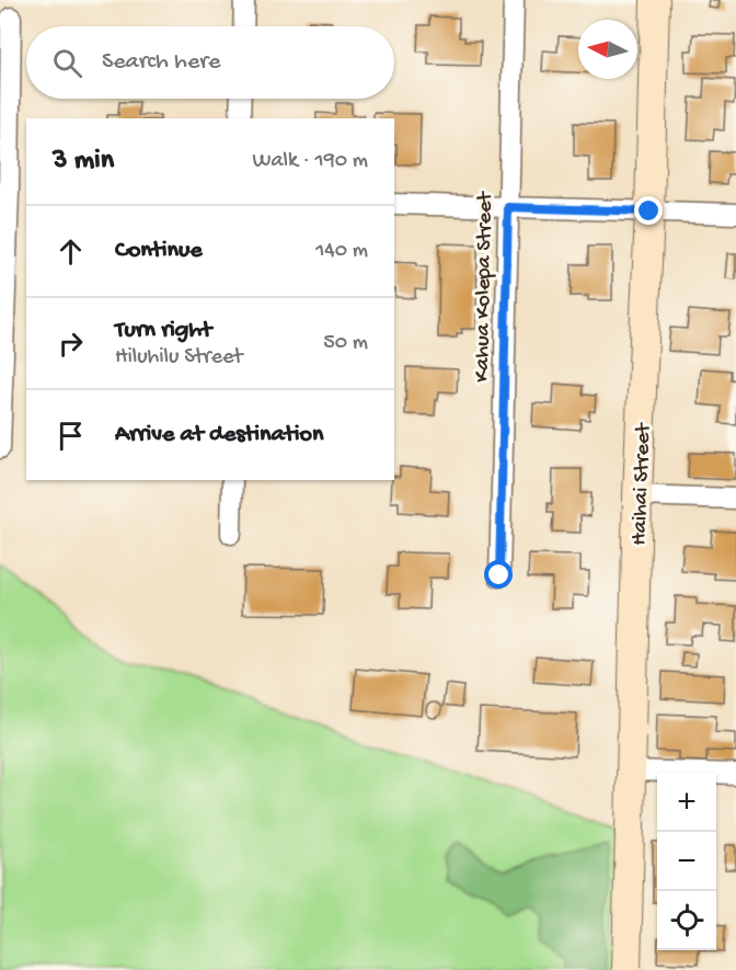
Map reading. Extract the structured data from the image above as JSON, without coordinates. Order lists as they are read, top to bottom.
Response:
{
  "streets": {
    "street": ["Kahua Kolepa Street", "Haihai Street"]
  },
  "north": "left",
  "page": {
    "search": "Search here",
    "heading": ["3 min", "Walk · 190 m"],
    "list": [
      ["Continue", "140 m"],
      ["Turn right", "Hiluhilu Street", "50 m"],
      "Arrive at destination"
    ],
    "map_buttons": ["+", "−"]
  }
}
